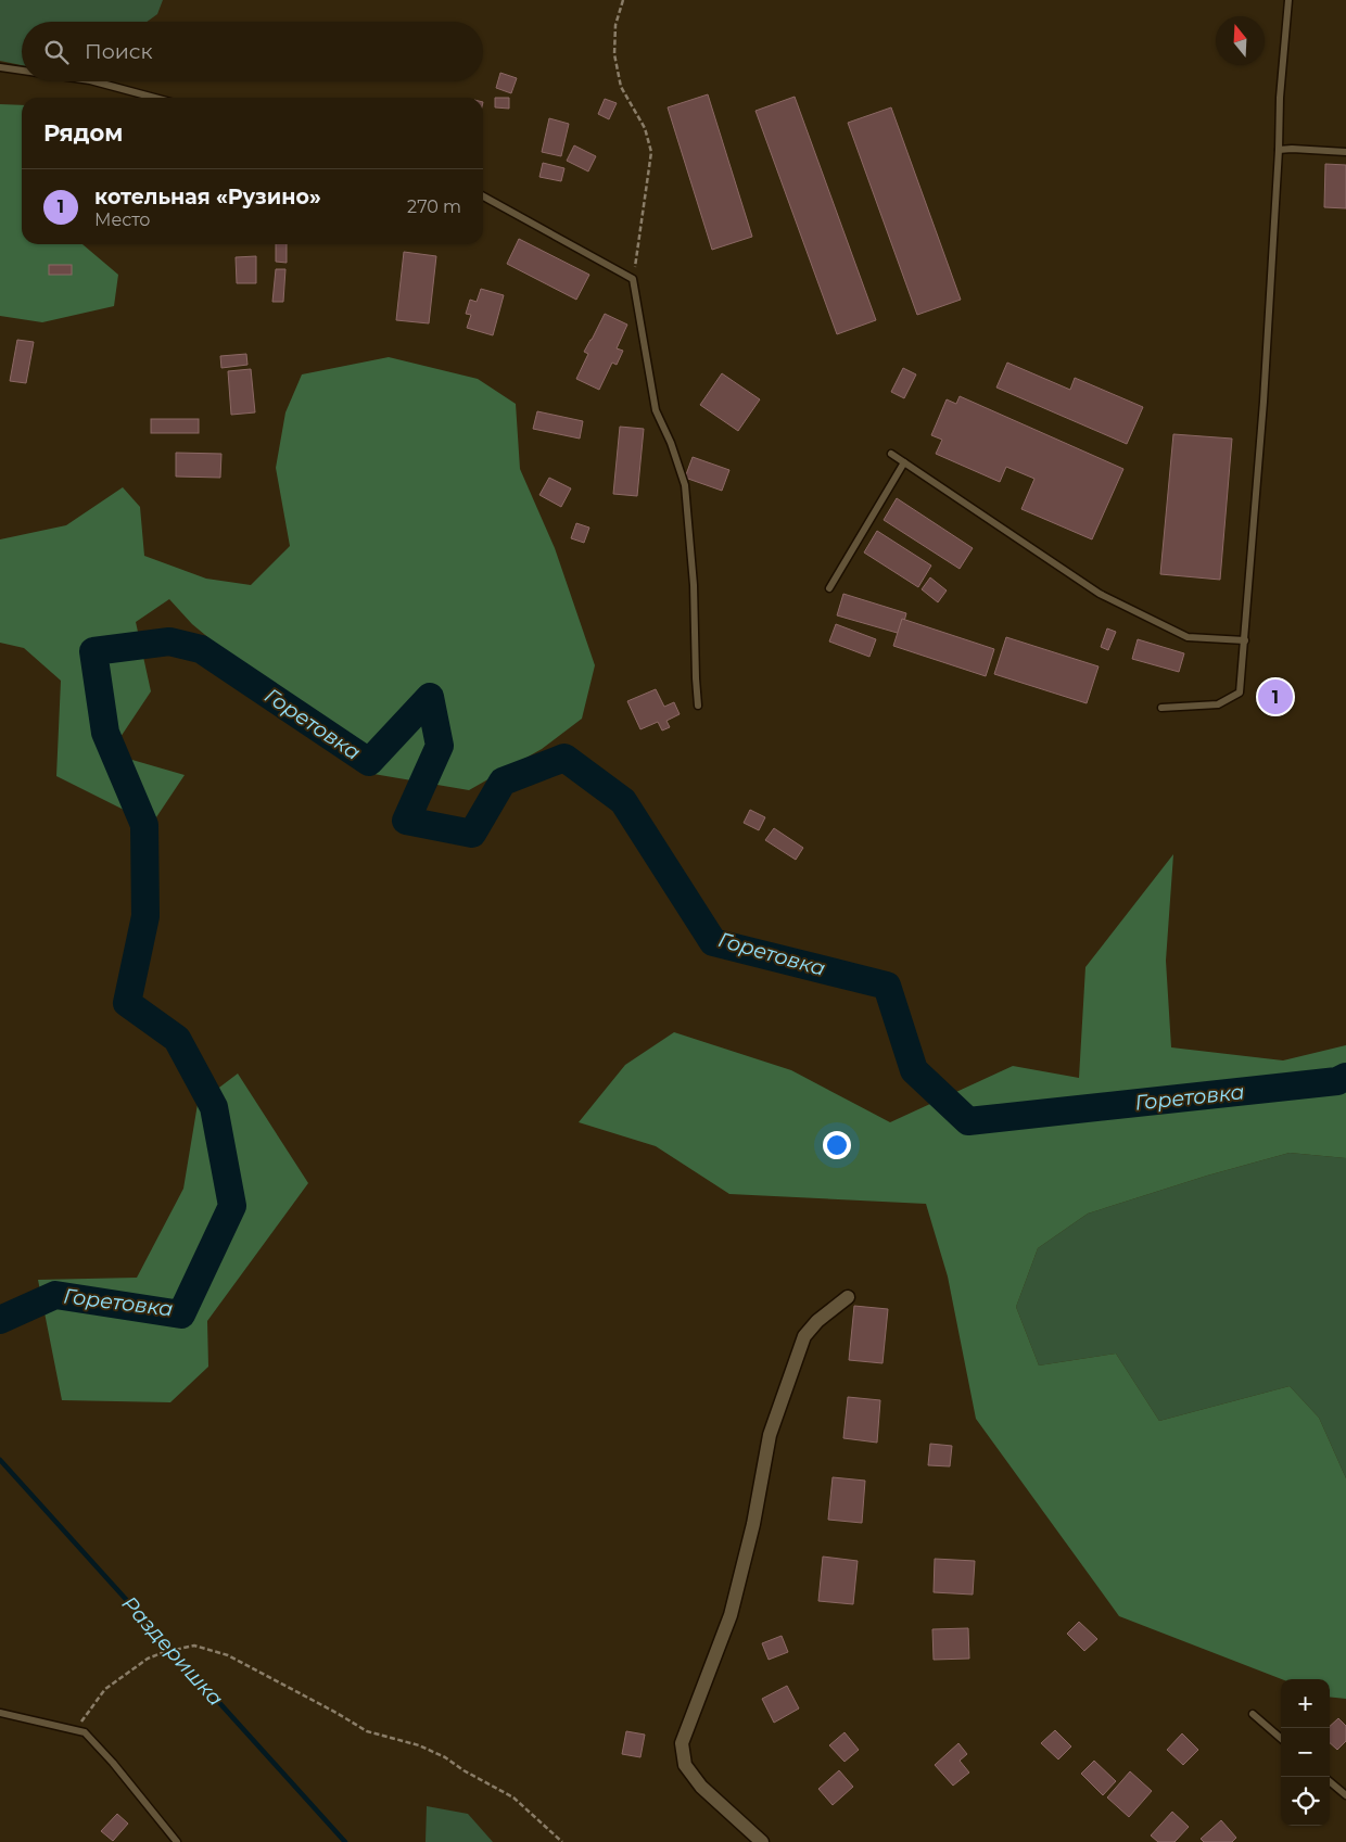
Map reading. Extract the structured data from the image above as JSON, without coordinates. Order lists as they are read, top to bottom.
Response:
{
  "water": ["Горетовка", "Раздеришка"],
  "north": "top",
  "page": {
    "search": "Поиск",
    "heading": "Рядом",
    "list": [
      {
        "mark": "1",
        "name": "котельная «Рузино»",
        "note": "Место",
        "value": "270 m"
      }
    ],
    "pins": "1",
    "map_buttons": ["+", "−"]
  }
}
